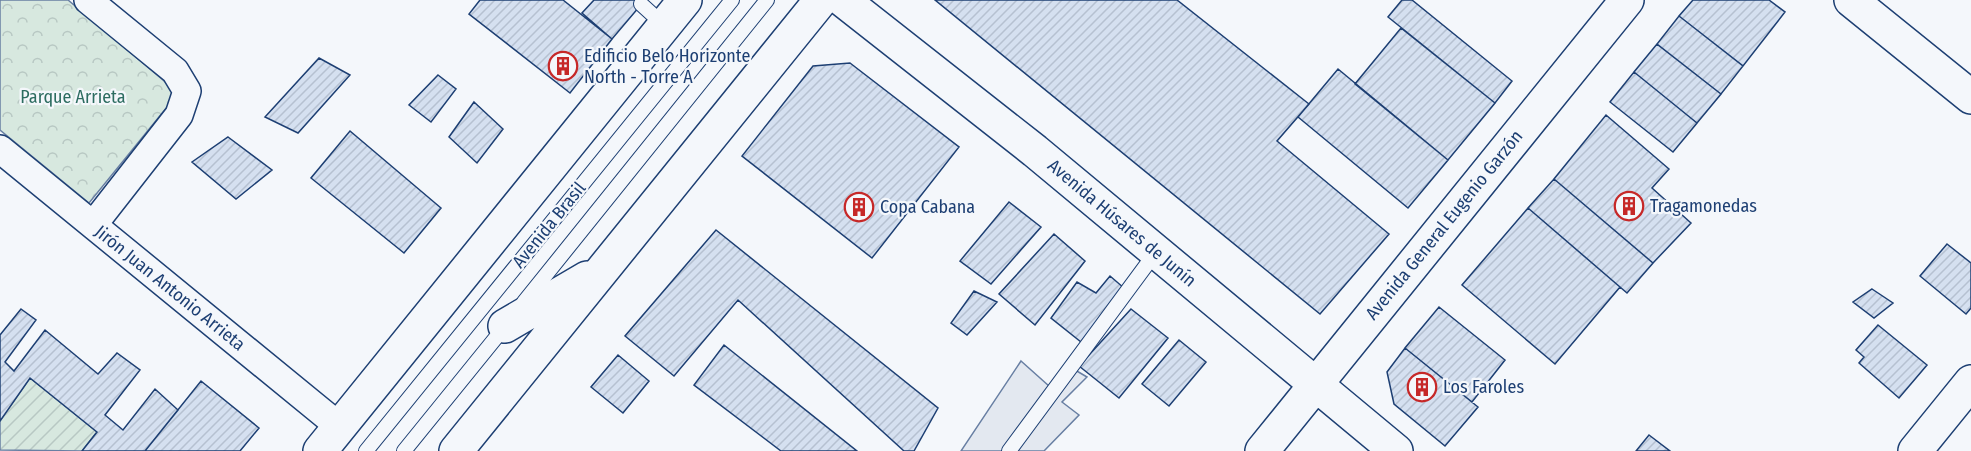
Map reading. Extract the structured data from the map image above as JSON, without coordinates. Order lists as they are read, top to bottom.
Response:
{
  "streets": {
    "main road": ["Avenida Húsares de Junín", "Avenida Brasil", "Avenida General Eugenio Garzón"],
    "street": ["Jirón Juan Antonio Arrieta"]
  },
  "crossings": [
    ["Avenida Húsares de Junín", "Avenida General Eugenio Garzón"],
    ["Avenida Brasil", "Jirón Juan Antonio Arrieta"]
  ],
  "parks": ["Parque Arrieta"],
  "places": {
    "building": [
      "Edificio Belo Horizonte North - Torre A",
      "Tragamonedas",
      "Copa Cabana",
      "Los Faroles"
    ]
  }
}
